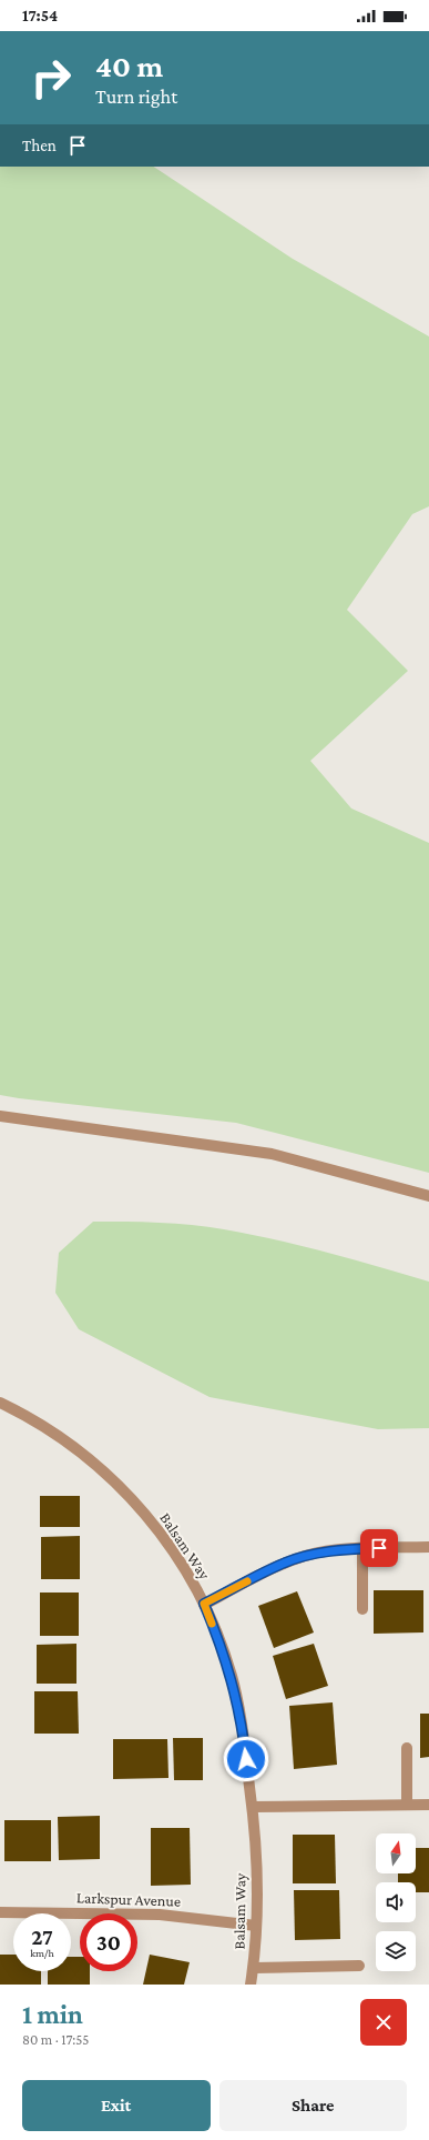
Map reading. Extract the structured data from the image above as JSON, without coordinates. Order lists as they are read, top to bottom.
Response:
{
  "streets": {
    "street": ["Balsam Way", "Larkspur Avenue"]
  },
  "crossings": [
    ["Balsam Way", "Larkspur Avenue"]
  ],
  "north": "top",
  "page": {
    "status": "17:54",
    "turn": ["40 m", "Turn right"],
    "then": "Then",
    "speed": "27 km/h",
    "limit": "30",
    "heading": ["1 min", "80 m · 17:55"],
    "buttons": ["Exit", "Share"]
  }
}
